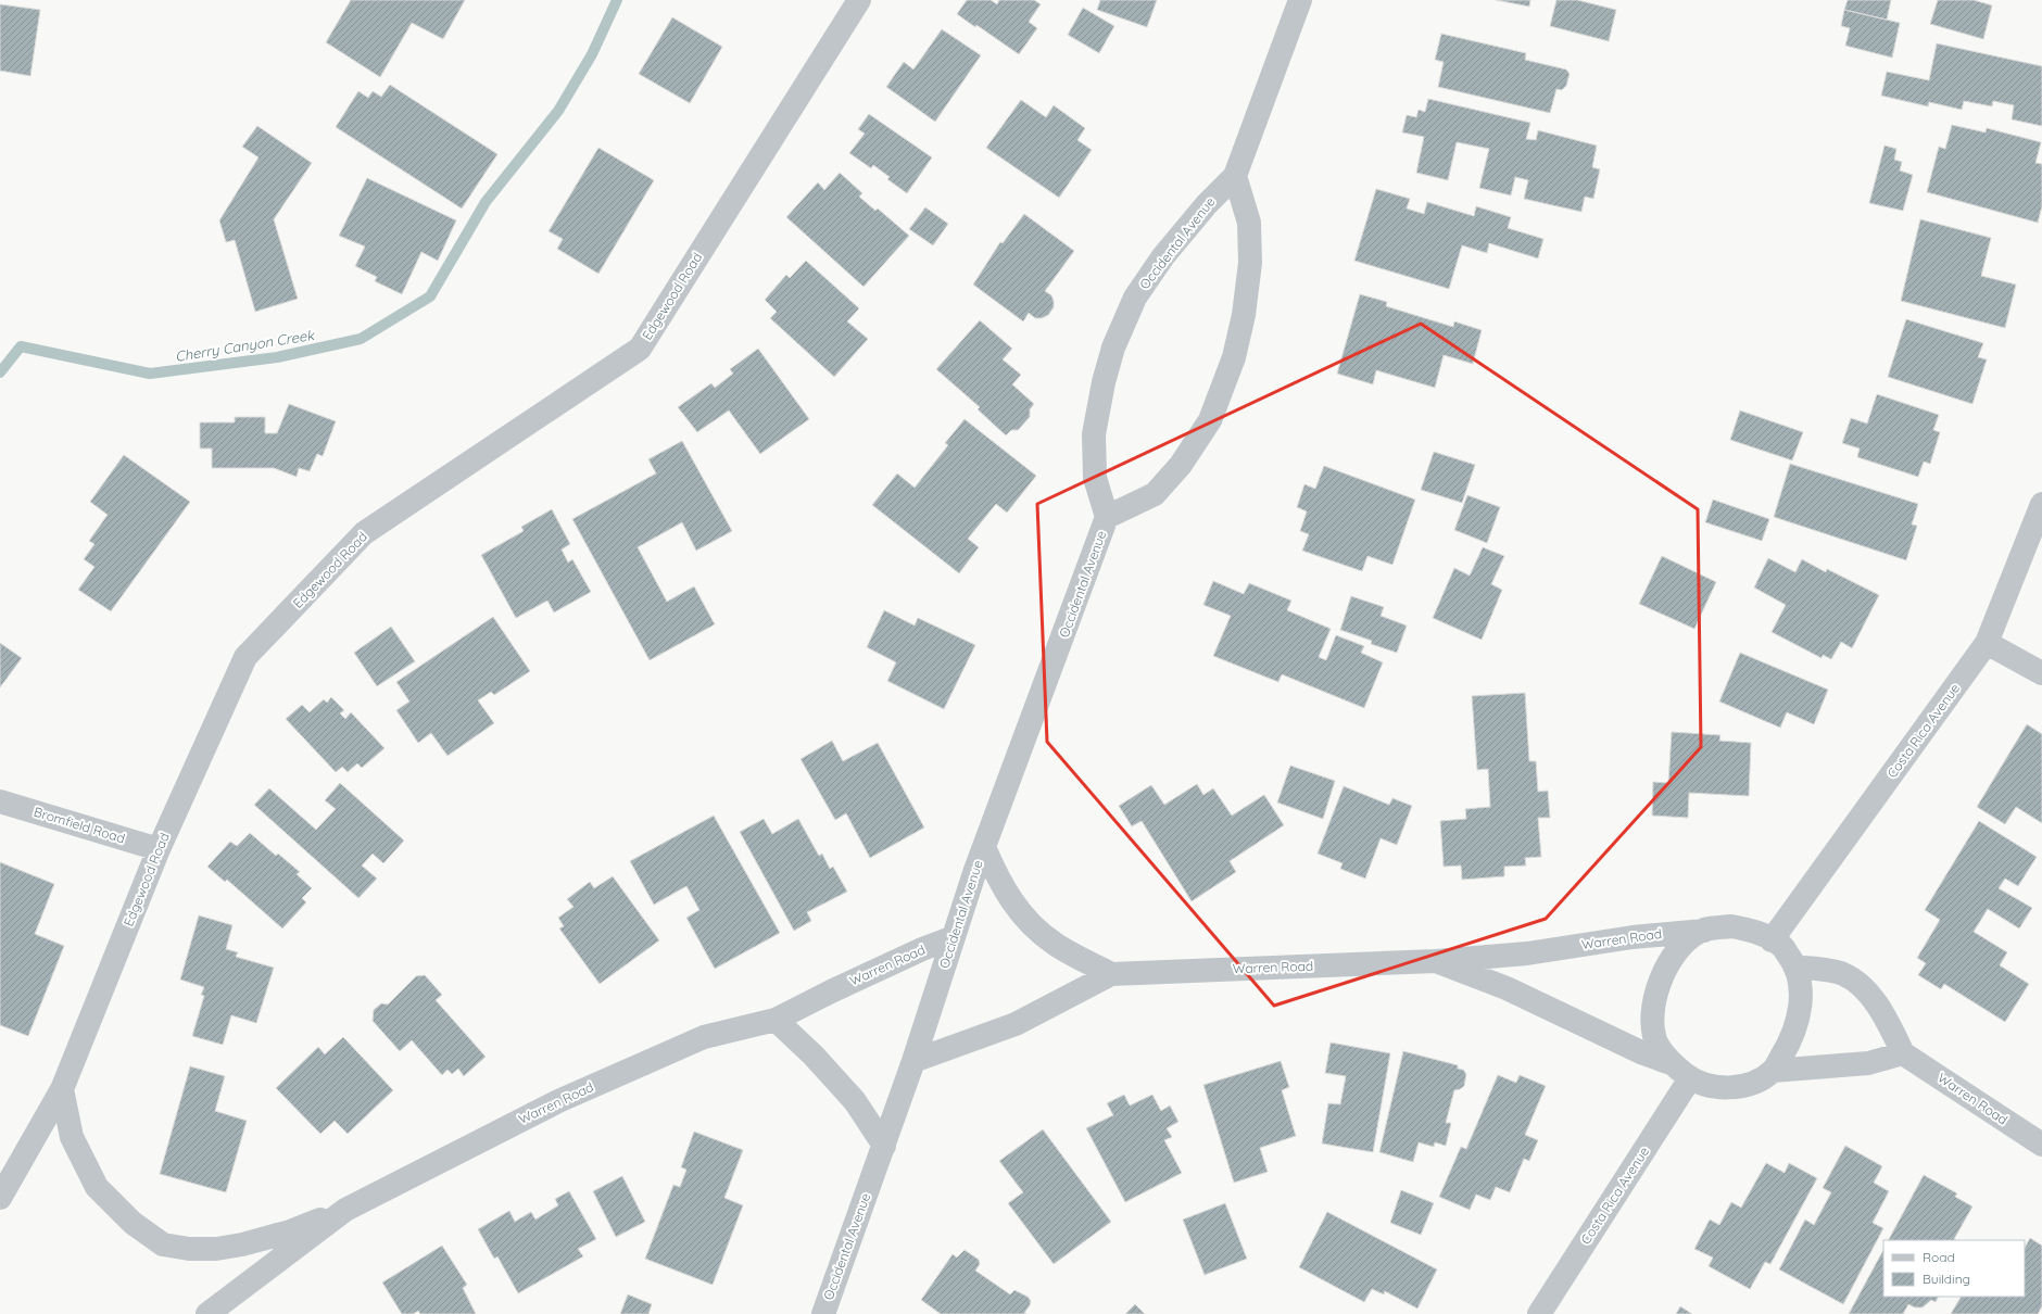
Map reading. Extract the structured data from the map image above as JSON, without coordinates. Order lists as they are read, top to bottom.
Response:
{
  "streets": {
    "street": [
      "Occidental Avenue",
      "Edgewood Road",
      "Costa Rica Avenue",
      "Bromfield Road",
      "Warren Road"
    ]
  },
  "crossings": [
    ["Occidental Avenue", "Warren Road"],
    ["Edgewood Road", "Bromfield Road"],
    ["Edgewood Road", "Warren Road"],
    ["Costa Rica Avenue", "Warren Road"]
  ],
  "water": ["Cherry Canyon Creek"],
  "legend": ["Road", "Building"]
}
